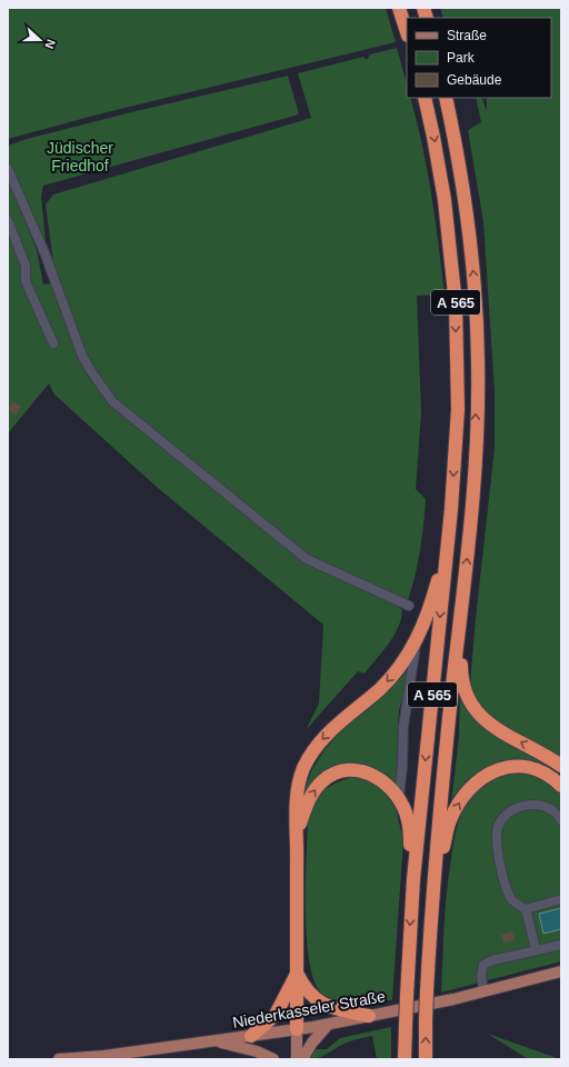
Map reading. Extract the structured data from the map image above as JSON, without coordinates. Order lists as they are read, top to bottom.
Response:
{
  "streets": {
    "highway": ["A 565"],
    "main road": ["Niederkasseler Straße"]
  },
  "parks": ["Jüdischer Friedhof"],
  "legend": ["Straße", "Park", "Gebäude"],
  "north": "right"
}
